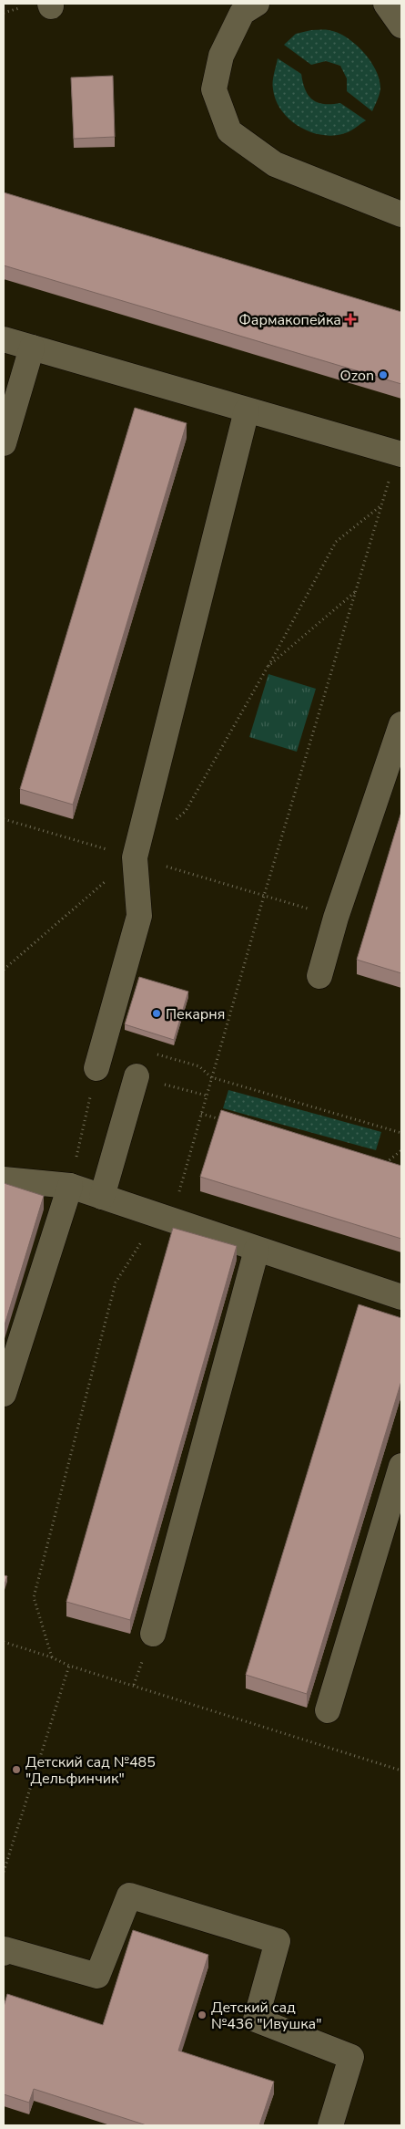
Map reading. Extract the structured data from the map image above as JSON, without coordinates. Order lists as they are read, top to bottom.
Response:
{
  "places": {
    "health": ["Фармакопейка"],
    "other": [
      "Ozon",
      "Пекарня",
      "Детский сад №485 \"Дельфинчик\"",
      "Детский сад №436 \"Ивушка\""
    ]
  }
}
